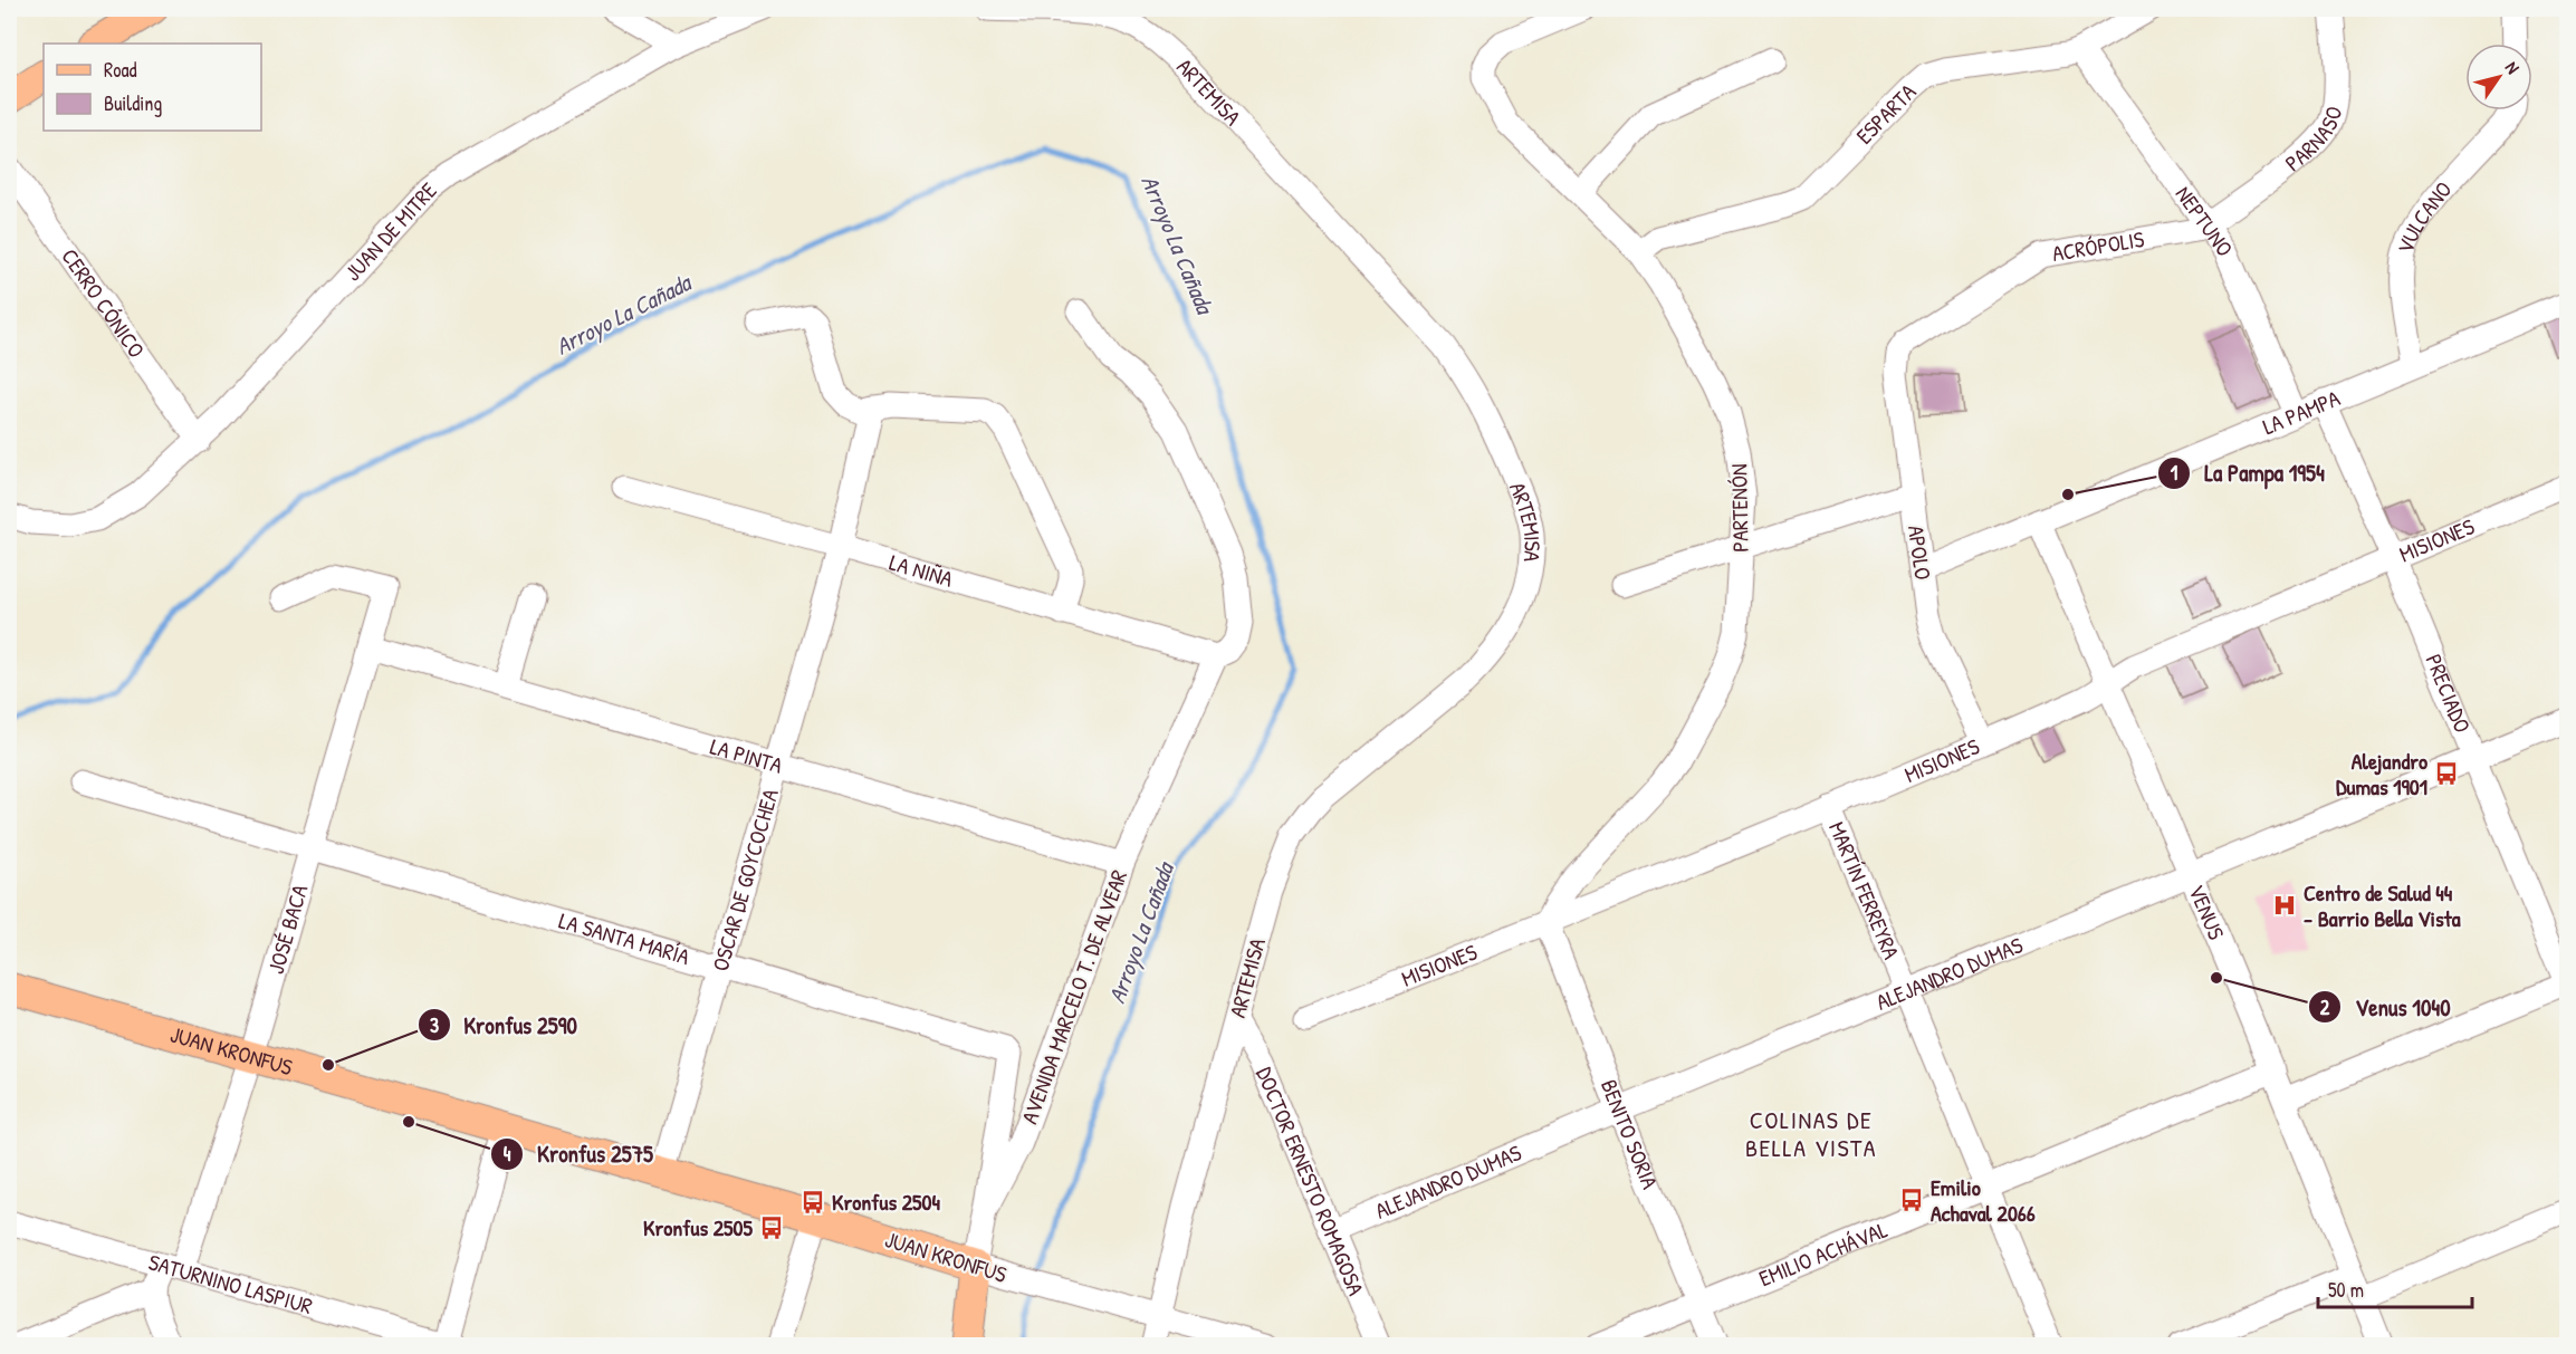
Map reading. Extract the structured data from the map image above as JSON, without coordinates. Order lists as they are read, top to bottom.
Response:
{
  "streets": {
    "main road": ["AVENIDA MARCELO T. DE ALVEAR", "JUAN KRONFUS"],
    "street": [
      "ARTEMISA",
      "ESPARTA",
      "PARNASO",
      "VULCANO",
      "NEPTUNO",
      "JUAN DE MITRE",
      "ACRÓPOLIS",
      "CERRO CÓNICO",
      "LA PAMPA",
      "PARTENÓN",
      "MISIONES",
      "APOLO",
      "LA NIÑA",
      "PRECIADO",
      "LA PINTA",
      "OSCAR DE GOYCOCHEA",
      "MARTÍN FERREYRA",
      "VENUS",
      "JOSÉ BACA",
      "LA SANTA MARÍA",
      "ALEJANDRO DUMAS",
      "BENITO SORIA",
      "DOCTOR ERNESTO ROMAGOSA",
      "EMILIO ACHÁVAL",
      "SATURNINO LASPIUR"
    ]
  },
  "crossings": [
    ["ARTEMISA", "JUAN KRONFUS"],
    ["ARTEMISA", "DOCTOR ERNESTO ROMAGOSA"],
    ["ESPARTA", "NEPTUNO"],
    ["ESPARTA", "PARTENÓN"],
    ["PARNASO", "NEPTUNO"],
    ["PARNASO", "ACRÓPOLIS"],
    ["VULCANO", "LA PAMPA"],
    ["NEPTUNO", "ACRÓPOLIS"],
    ["NEPTUNO", "LA PAMPA"],
    ["JUAN DE MITRE", "CERRO CÓNICO"],
    ["ACRÓPOLIS", "APOLO"],
    ["LA PAMPA", "APOLO"],
    ["LA PAMPA", "PRECIADO"],
    ["LA PAMPA", "VENUS"],
    ["PARTENÓN", "MISIONES"],
    ["PARTENÓN", "BENITO SORIA"],
    ["MISIONES", "APOLO"],
    ["MISIONES", "PRECIADO"],
    ["MISIONES", "MARTÍN FERREYRA"],
    ["MISIONES", "VENUS"],
    ["MISIONES", "BENITO SORIA"],
    ["LA NIÑA", "OSCAR DE GOYCOCHEA"],
    ["LA NIÑA", "AVENIDA MARCELO T. DE ALVEAR"],
    ["PRECIADO", "ALEJANDRO DUMAS"],
    ["LA PINTA", "OSCAR DE GOYCOCHEA"],
    ["LA PINTA", "JOSÉ BACA"],
    ["LA PINTA", "AVENIDA MARCELO T. DE ALVEAR"],
    ["OSCAR DE GOYCOCHEA", "LA SANTA MARÍA"],
    ["OSCAR DE GOYCOCHEA", "JUAN KRONFUS"],
    ["MARTÍN FERREYRA", "ALEJANDRO DUMAS"],
    ["MARTÍN FERREYRA", "EMILIO ACHÁVAL"],
    ["VENUS", "ALEJANDRO DUMAS"],
    ["VENUS", "EMILIO ACHÁVAL"],
    ["JOSÉ BACA", "LA SANTA MARÍA"],
    ["JOSÉ BACA", "JUAN KRONFUS"],
    ["JOSÉ BACA", "SATURNINO LASPIUR"],
    ["LA SANTA MARÍA", "AVENIDA MARCELO T. DE ALVEAR"],
    ["ALEJANDRO DUMAS", "BENITO SORIA"],
    ["ALEJANDRO DUMAS", "DOCTOR ERNESTO ROMAGOSA"],
    ["AVENIDA MARCELO T. DE ALVEAR", "JUAN KRONFUS"],
    ["BENITO SORIA", "EMILIO ACHÁVAL"]
  ],
  "districts": ["COLINAS DE BELLA VISTA"],
  "water": ["Arroyo La Cañada"],
  "places": {
    "other": [
      "La Pampa 1954",
      "Venus 1040",
      "Kronfus 2590",
      "Kronfus 2575"
    ],
    "bus stop": [
      "Alejandro Dumas 1901",
      "Emilio Achaval 2066",
      "Kronfus 2504",
      "Kronfus 2505"
    ],
    "hospital": ["Centro de Salud 44 - Barrio Bella Vista"]
  },
  "legend": ["Road", "Building"],
  "scale_bar": "50 m",
  "north": "top right"
}
